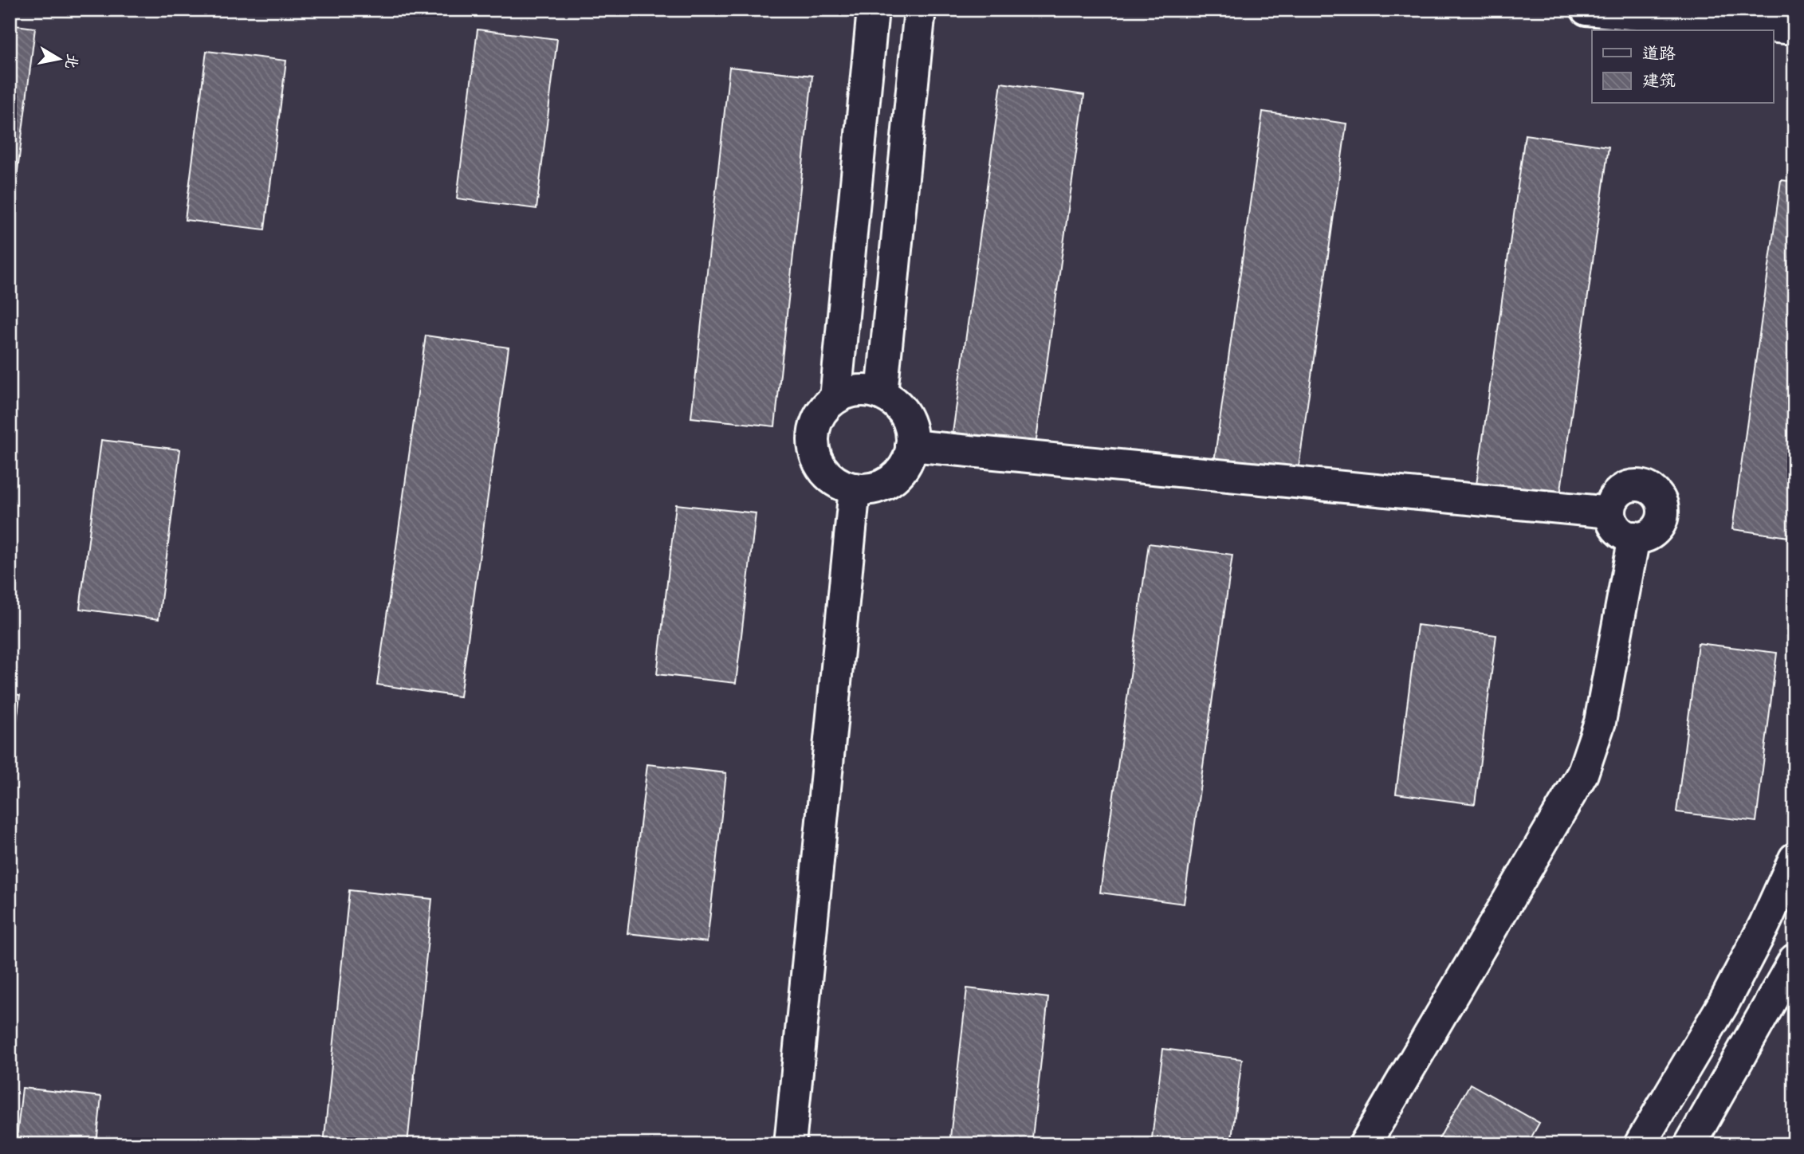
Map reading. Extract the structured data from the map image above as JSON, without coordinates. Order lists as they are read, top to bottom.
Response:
{
  "legend": ["道路", "建筑"],
  "north": "right"
}
